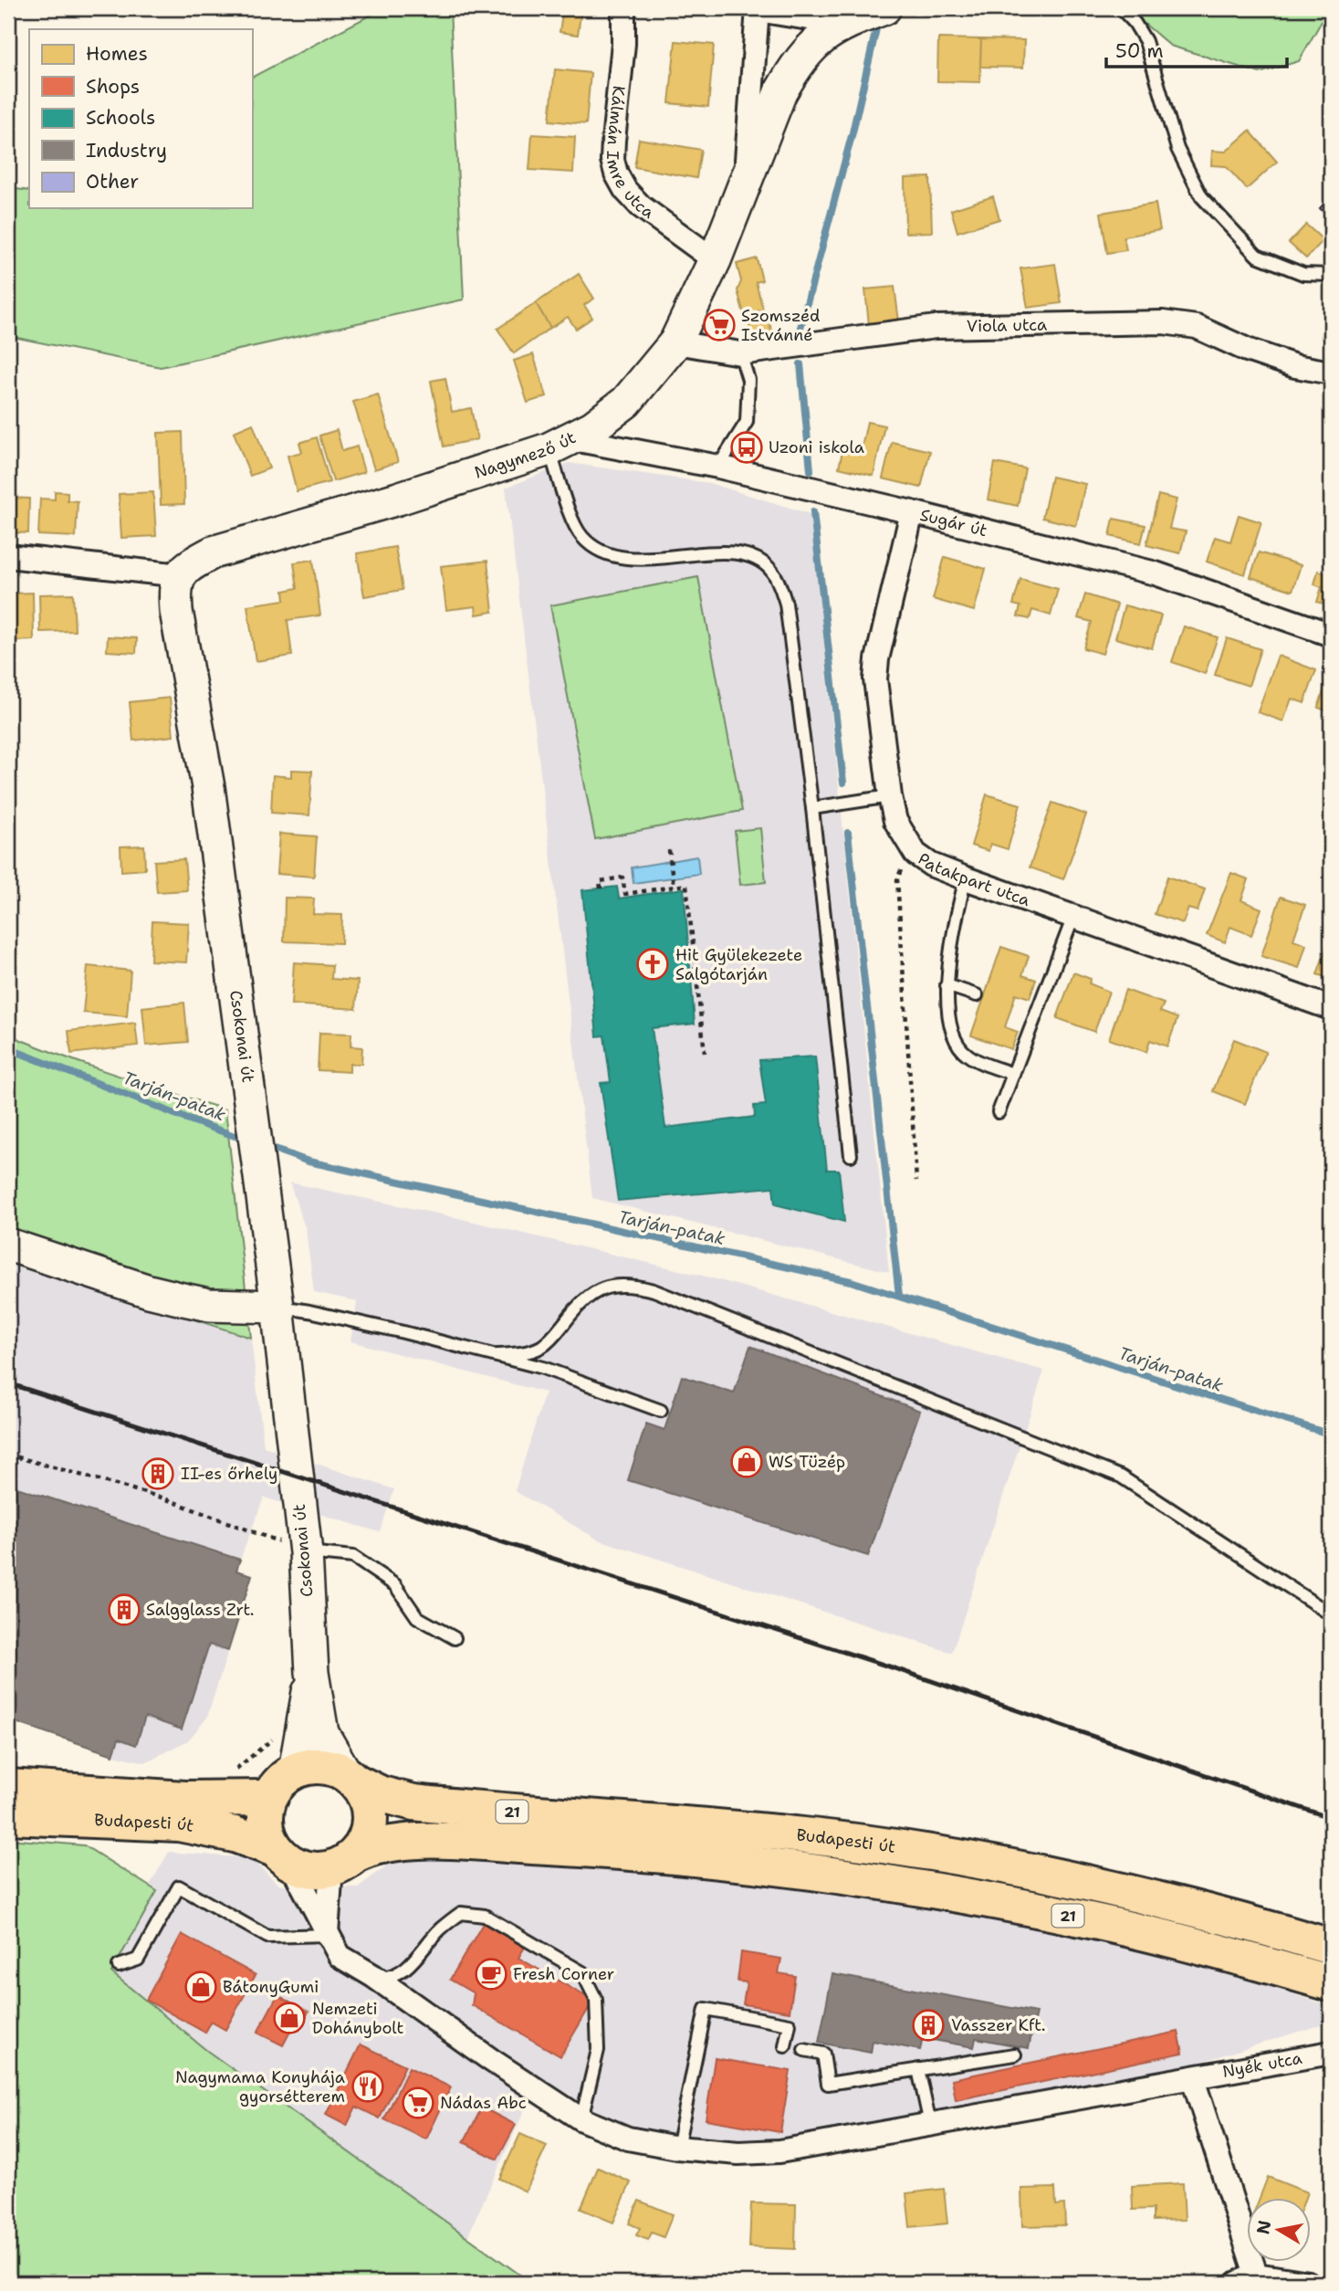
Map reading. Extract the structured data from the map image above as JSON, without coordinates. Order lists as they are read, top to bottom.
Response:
{
  "streets": {
    "main road": [
      "Nagymező út",
      "Csokonai út",
      "21",
      "Budapesti út"
    ],
    "street": [
      "Kálmán Imre utca",
      "Viola utca",
      "Sugár út",
      "Patakpart utca",
      "Nyék utca"
    ]
  },
  "crossings": [
    ["Kálmán Imre utca", "Nagymező út"],
    ["Viola utca", "Nagymező út"],
    ["Nagymező út", "Sugár út"],
    ["Nagymező út", "Csokonai út"],
    ["Sugár út", "Patakpart utca"],
    ["21", "Budapesti út"]
  ],
  "water": ["Tarján-patak"],
  "places": {
    "supermarket": ["Szomszéd Istvánné", "Nádas Abc"],
    "bus stop": ["Uzoni iskola"],
    "church": ["Hit Gyülekezete Salgótarján"],
    "shop": ["WS Tüzép", "BátonyGumi", "Nemzeti Dohánybolt"],
    "building": ["II-es őrhely", "Salgglass Zrt.", "Vasszer Kft."],
    "cafe": ["Fresh Corner"],
    "restaurant": ["Nagymama Konyhája gyorsétterem"]
  },
  "legend": [
    "Homes",
    "Shops",
    "Schools",
    "Industry",
    "Other"
  ],
  "scale_bar": "50 m",
  "north": "left"
}
